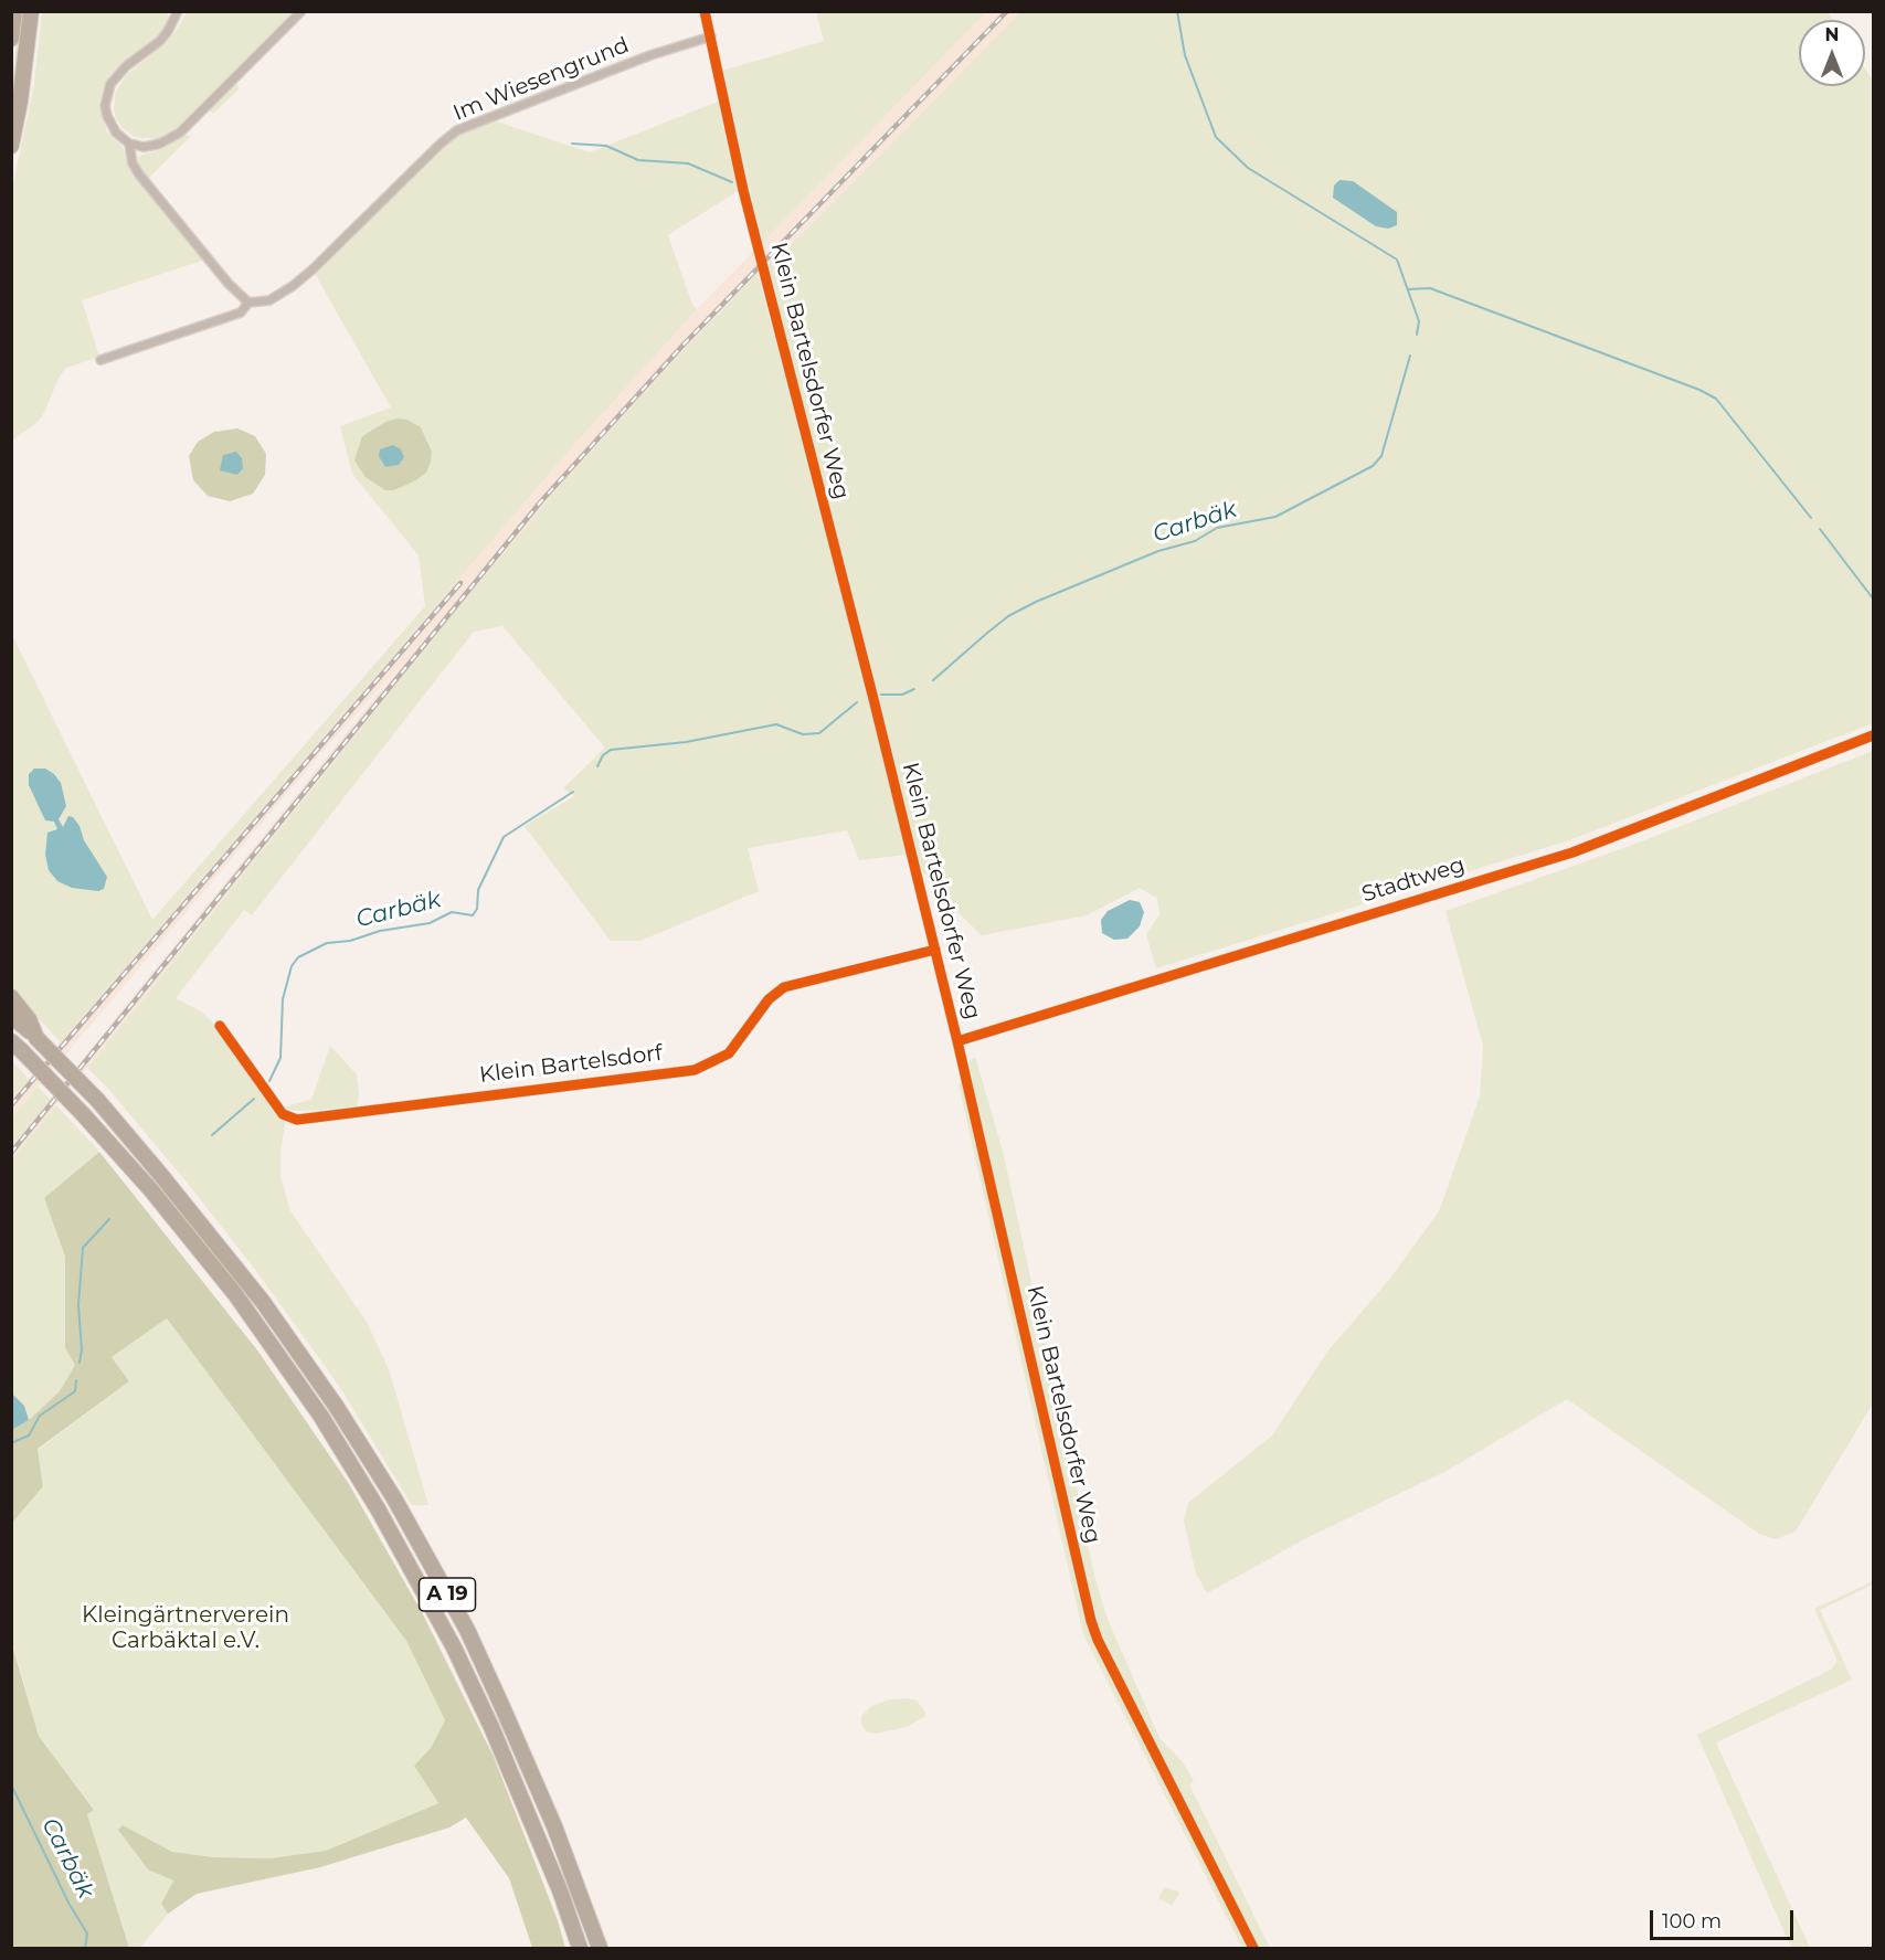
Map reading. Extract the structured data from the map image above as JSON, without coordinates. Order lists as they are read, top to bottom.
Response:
{
  "streets": {
    "highway": ["A 19"],
    "street": [
      "Im Wiesengrund",
      "Klein Bartelsdorfer Weg",
      "Stadtweg",
      "Klein Bartelsdorf"
    ]
  },
  "crossings": [
    ["Im Wiesengrund", "Klein Bartelsdorfer Weg"],
    ["Klein Bartelsdorfer Weg", "Stadtweg"],
    ["Klein Bartelsdorfer Weg", "Klein Bartelsdorf"]
  ],
  "water": ["Carbäk"],
  "parks": ["Kleingärtnerverein Carbäktal e.V."],
  "scale_bar": "100 m",
  "north": "top"
}
